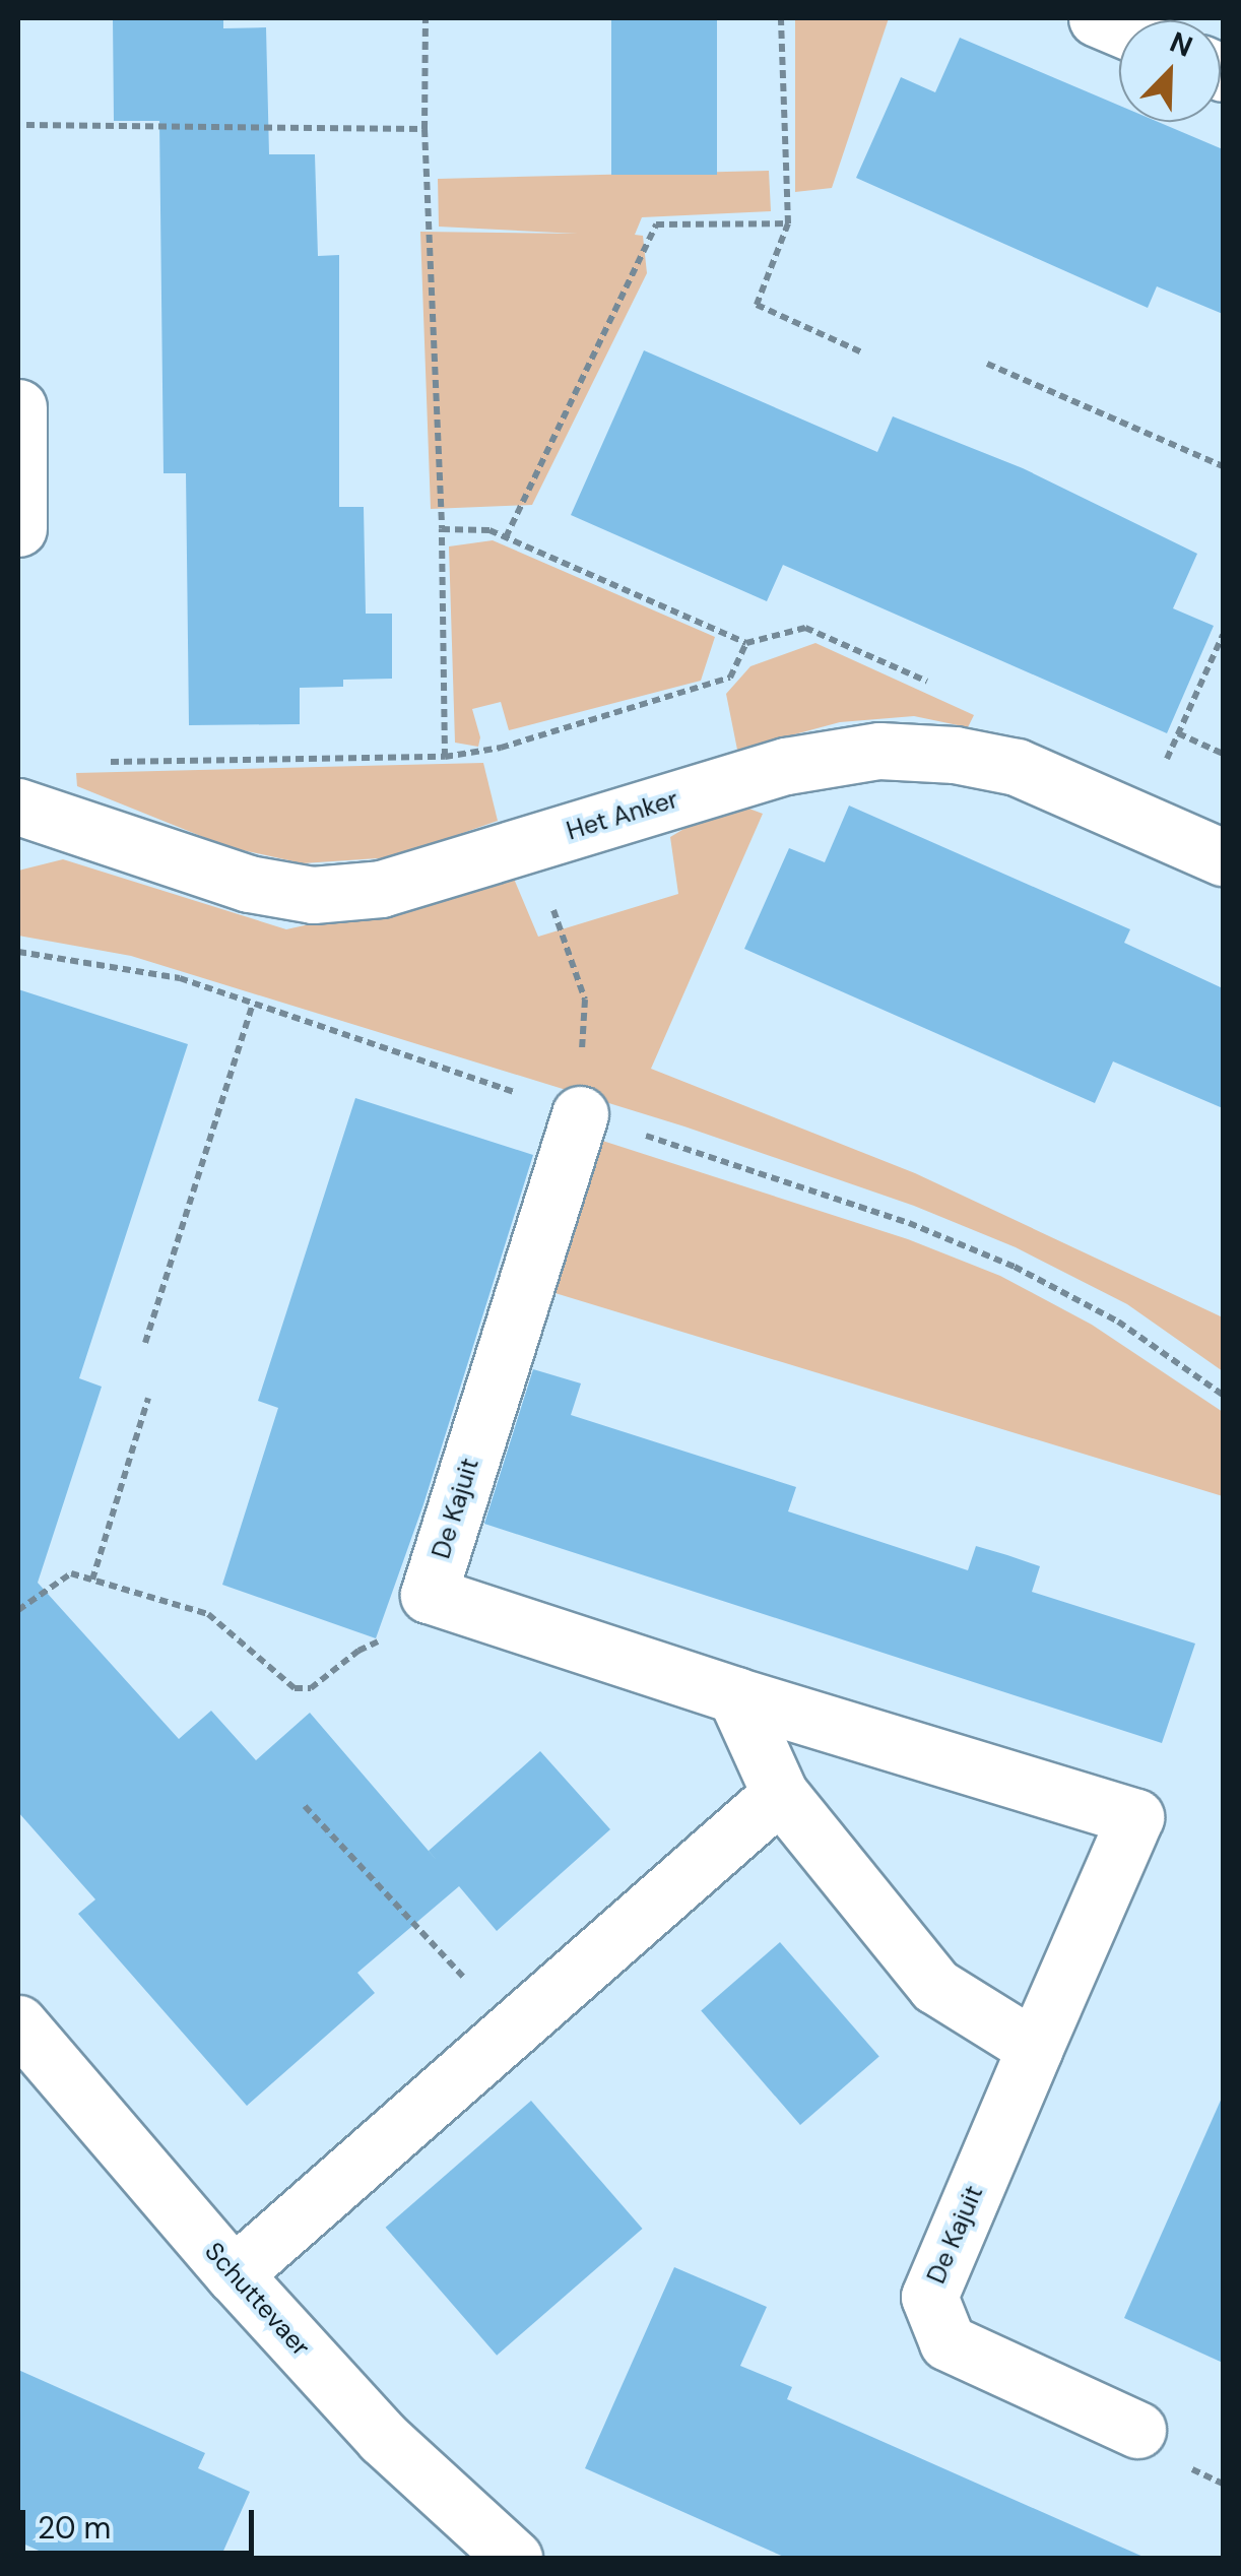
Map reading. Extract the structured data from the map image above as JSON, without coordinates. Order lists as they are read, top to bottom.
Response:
{
  "streets": {
    "street": ["Het Anker", "De Kajuit", "Schuttevaer"]
  },
  "scale_bar": "20 m",
  "north": "top right"
}
